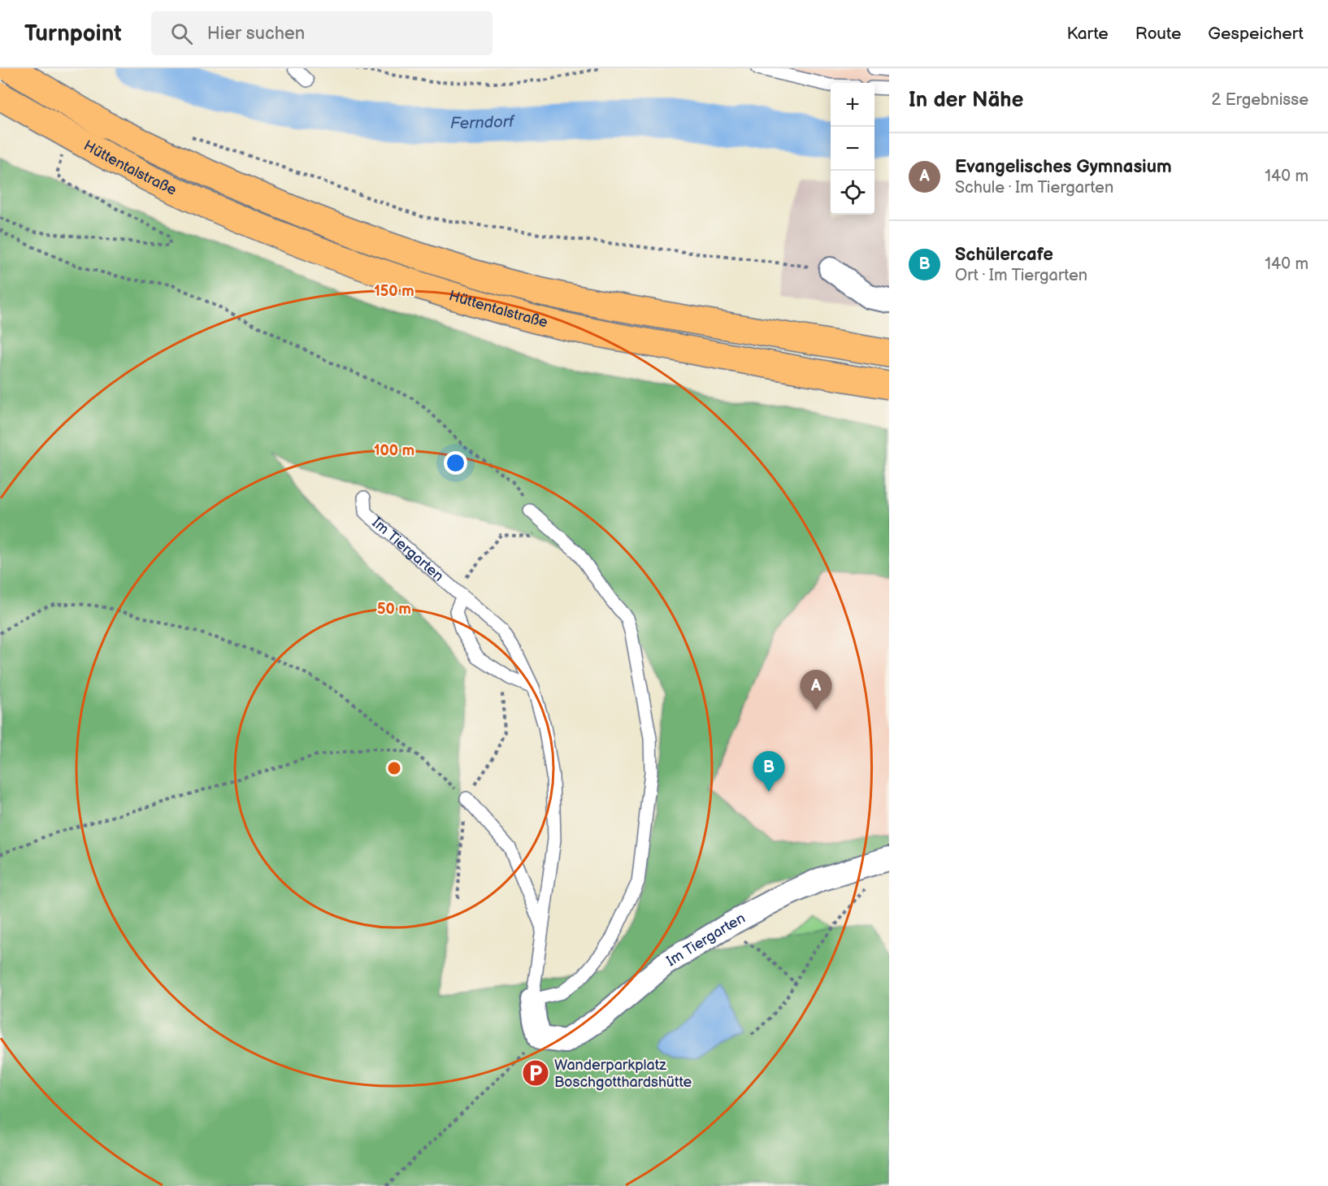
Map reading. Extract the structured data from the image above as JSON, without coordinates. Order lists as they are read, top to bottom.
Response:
{
  "streets": {
    "highway": ["Hüttentalstraße"],
    "street": ["Im Tiergarten"]
  },
  "water": ["Ferndorf"],
  "places": {
    "parking": ["Wanderparkplatz Boschgotthardshütte"]
  },
  "page": {
    "header": "Turnpoint",
    "search": "Hier suchen",
    "nav": ["Karte", "Route", "Gespeichert"],
    "heading": ["In der Nähe", "2 Ergebnisse"],
    "map_buttons": ["+", "−"],
    "list": [
      {
        "mark": "A",
        "name": "Evangelisches Gymnasium",
        "note": "Schule · Im Tiergarten",
        "value": "140 m"
      },
      {
        "mark": "B",
        "name": "Schülercafe",
        "note": "Ort · Im Tiergarten",
        "value": "140 m"
      }
    ],
    "pins": ["A", "B"]
  },
  "rings": ["150 m", "100 m", "50 m"]
}
